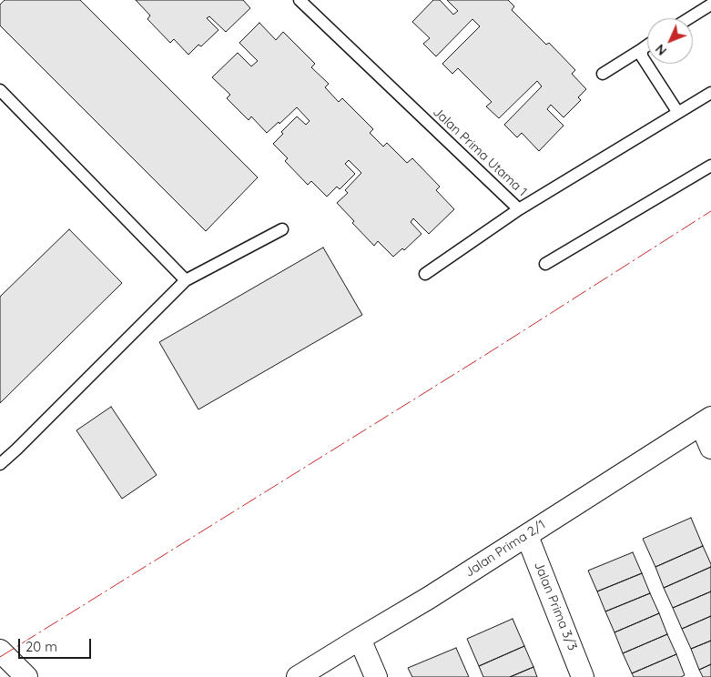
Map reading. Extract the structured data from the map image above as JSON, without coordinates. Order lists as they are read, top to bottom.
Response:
{
  "streets": {
    "street": ["Jalan Prima 2/1", "Jalan Prima 3/3"],
    "lane": ["Jalan Prima Utama 1"]
  },
  "crossings": [
    ["Jalan Prima 2/1", "Jalan Prima 3/3"]
  ],
  "scale_bar": "20 m",
  "north": "bottom left"
}
